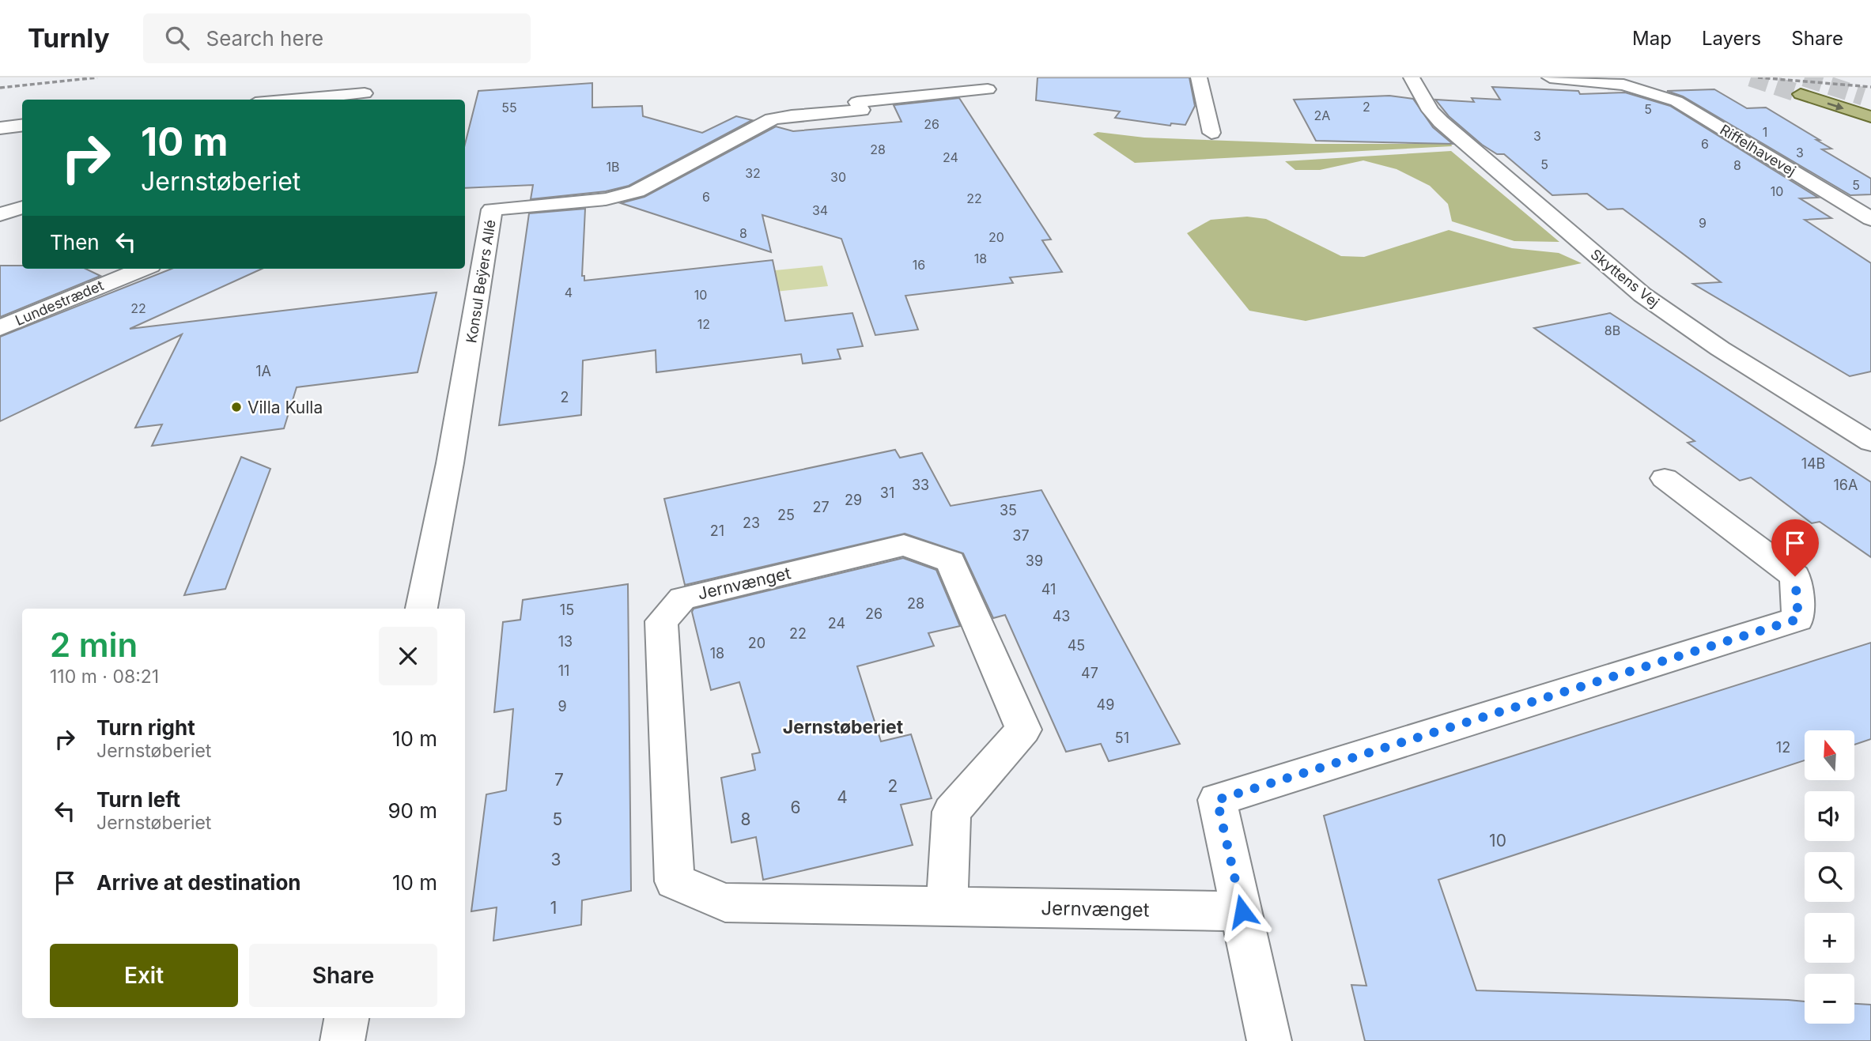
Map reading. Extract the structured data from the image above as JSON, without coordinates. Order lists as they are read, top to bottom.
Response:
{
  "streets": {
    "street": [
      "Riffelhavevej",
      "Skyttens Vej",
      "Konsul Beÿers Allé",
      "Lundestrædet",
      "Jernvænget"
    ]
  },
  "districts": ["Jernstøberiet"],
  "places": ["Villa Kulla"],
  "house_numbers": [
    "2",
    "55",
    "5",
    "2A",
    "26",
    "1",
    "3",
    "6",
    "28",
    "3",
    "24",
    "5",
    "8",
    "1B",
    "32",
    "30",
    "5",
    "10",
    "6",
    "22",
    "34",
    "9",
    "8",
    "20",
    "18",
    "16",
    "4",
    "10",
    "22",
    "12",
    "8B",
    "1A",
    "2",
    "14B",
    "33",
    "16A",
    "31",
    "29",
    "27",
    "35",
    "25",
    "23",
    "21",
    "37",
    "39",
    "41",
    "28",
    "15",
    "26",
    "43",
    "24",
    "22",
    "13",
    "20",
    "45",
    "18",
    "11",
    "47",
    "49",
    "9",
    "51",
    "12",
    "7",
    "2",
    "4",
    "6",
    "5",
    "8",
    "10",
    "3",
    "1"
  ],
  "north": "top",
  "page": {
    "header": "Turnly",
    "search": "Search here",
    "nav": ["Map", "Layers", "Share"],
    "turn": ["10 m", "Jernstøberiet"],
    "then": "Then",
    "heading": ["2 min", "110 m · 08:21"],
    "list": [
      {
        "name": "Turn right",
        "note": "Jernstøberiet",
        "value": "10 m"
      },
      {
        "name": "Turn left",
        "note": "Jernstøberiet",
        "value": "90 m"
      },
      {
        "name": "Arrive at destination",
        "value": "10 m"
      }
    ],
    "map_buttons": ["+", "−"],
    "buttons": ["Exit", "Share"]
  }
}
